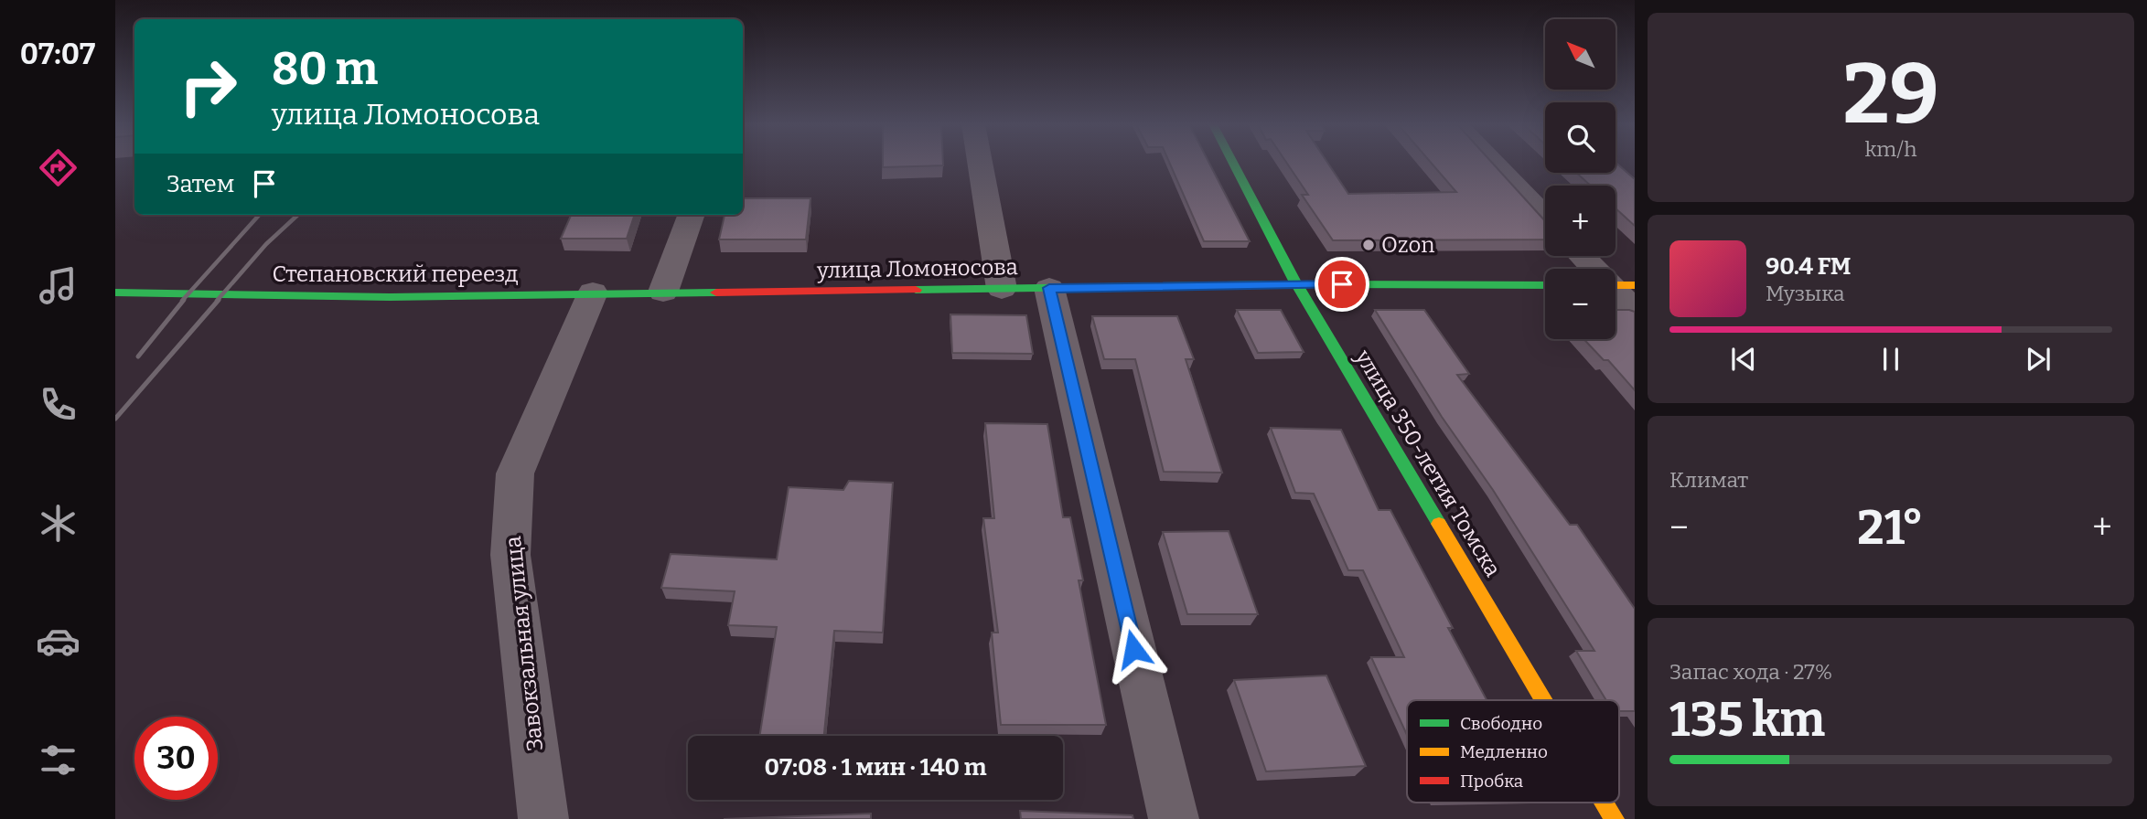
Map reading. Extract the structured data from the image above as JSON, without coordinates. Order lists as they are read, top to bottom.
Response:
{
  "streets": {
    "street": [
      "улица Ломоносова",
      "Степановский переезд",
      "улица 350-летия Томска",
      "Завокзальная улица"
    ]
  },
  "crossings": [
    ["улица Ломоносова", "Степановский переезд"],
    ["улица Ломоносова", "улица 350-летия Томска"],
    ["Степановский переезд", "Завокзальная улица"]
  ],
  "places": ["Ozon"],
  "legend": ["Свободно", "Медленно", "Пробка"],
  "north": "top left",
  "page": {
    "tabs": "07:07",
    "tile": [
      ["29", "km/h"],
      "Климат",
      ["Запас хода · 27%", "135 km"]
    ],
    "map_buttons": ["+", "−"],
    "turn": ["80 m", "улица Ломоносова"],
    "then": "Затем",
    "song": ["90.4 FM", "Музыка"],
    "heat": ["−", "21°", "+"],
    "limit": "30",
    "trip": "07:08 · 1 мин · 140 m"
  }
}
